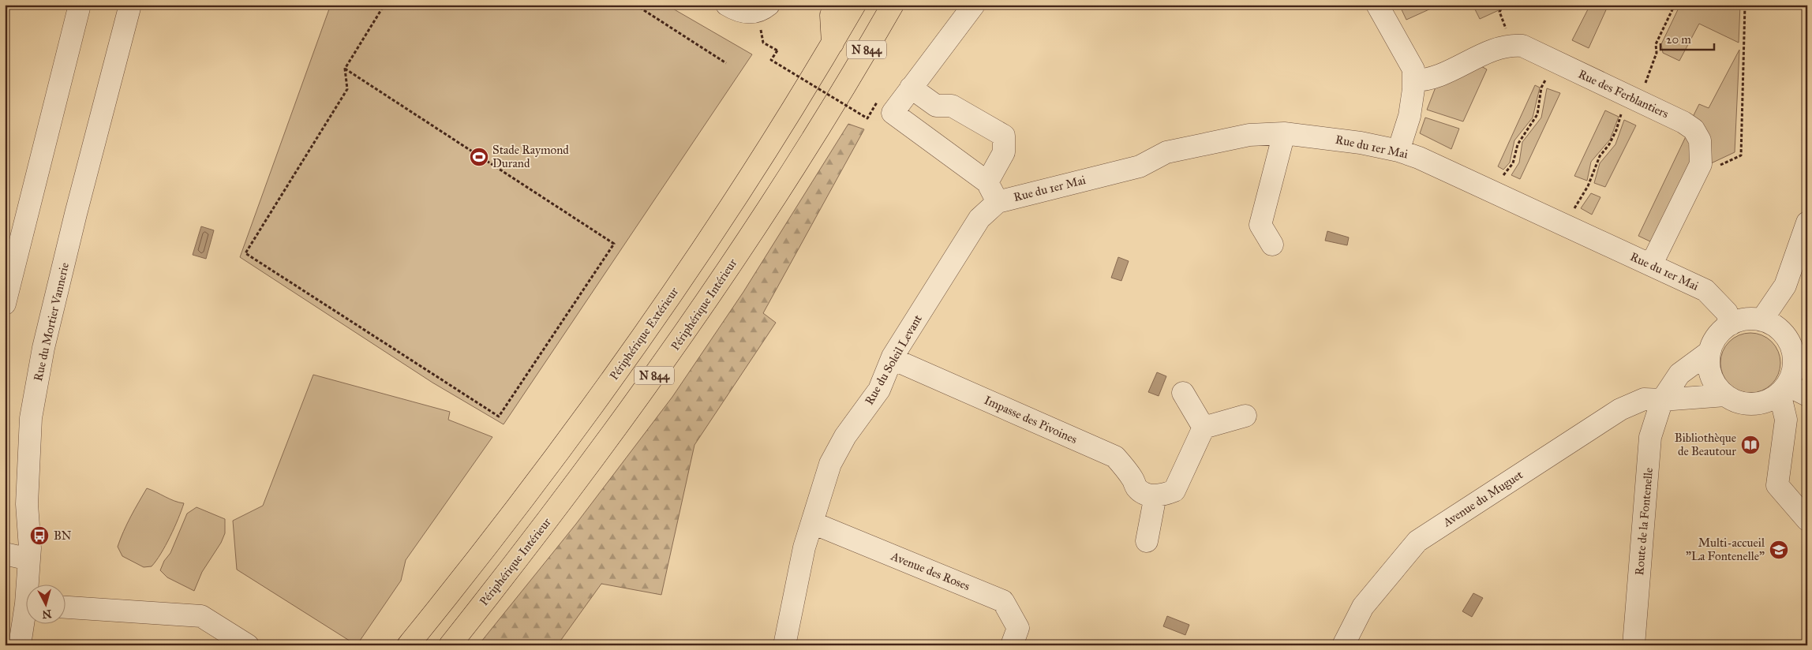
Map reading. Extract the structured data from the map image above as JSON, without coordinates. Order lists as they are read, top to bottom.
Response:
{
  "streets": {
    "highway": ["N 844", "Périphérique Intérieur", "Périphérique Extérieur"],
    "street": [
      "Rue des Ferblantiers",
      "Rue du 1er Mai",
      "Rue du Mortier Vannerie",
      "Rue du Soleil Levant",
      "Impasse des Pivoines",
      "Avenue du Muguet",
      "Route de la Fontenelle",
      "Avenue des Roses"
    ]
  },
  "crossings": [
    ["Rue des Ferblantiers", "Rue du 1er Mai"],
    ["Rue du 1er Mai", "Rue du Soleil Levant"],
    ["Rue du 1er Mai", "Avenue du Muguet"],
    ["Rue du Soleil Levant", "Impasse des Pivoines"],
    ["Rue du Soleil Levant", "Avenue des Roses"],
    ["Avenue du Muguet", "Route de la Fontenelle"]
  ],
  "places": {
    "sports": ["Stade Raymond Durand"],
    "library": ["Bibliothèque de Beautour"],
    "bus stop": ["BN"],
    "school or university": ["Multi-accueil \"La Fontenelle\""]
  },
  "scale_bar": "20 m",
  "north": "bottom"
}
